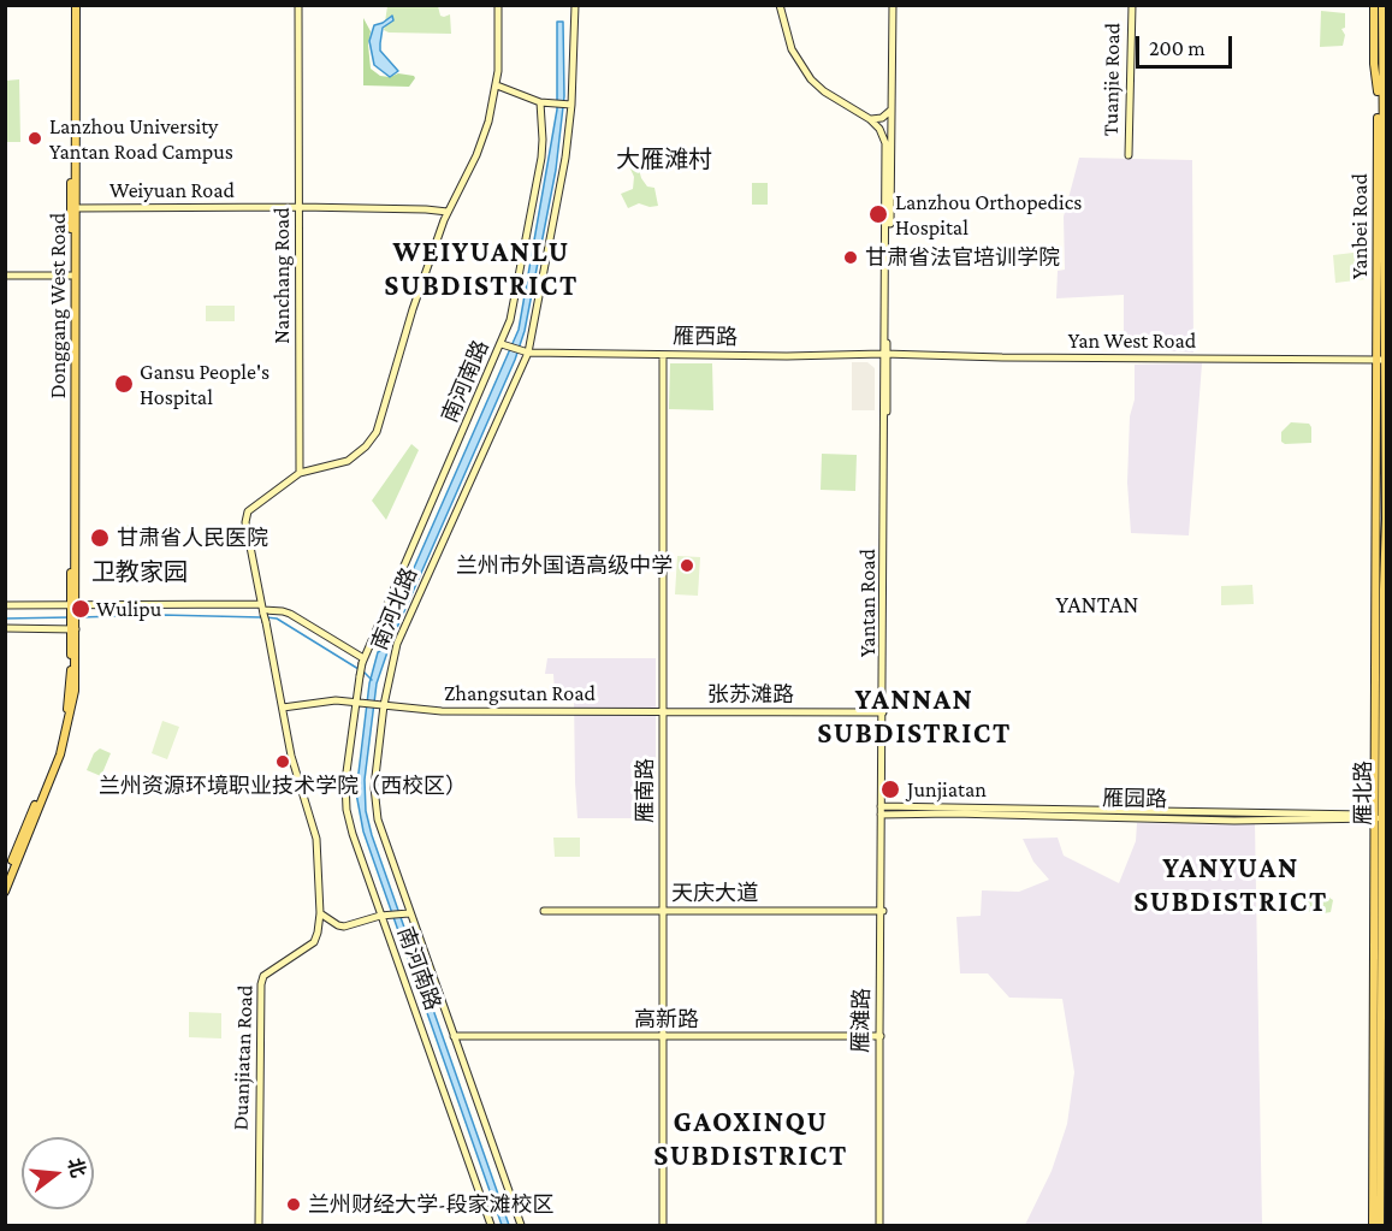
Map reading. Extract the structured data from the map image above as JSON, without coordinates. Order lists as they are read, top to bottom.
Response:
{
  "streets": {
    "main road": [
      "Tuanjie Road",
      "Weiyuan Road",
      "Yanbei Road",
      "Nanchang Road",
      "Donggang West Road",
      "雁西路",
      "Yan West Road",
      "南河南路",
      "Yantan Road",
      "南河北路",
      "Zhangsutan Road",
      "张苏滩路",
      "雁南路",
      "雁北路",
      "雁园路",
      "天庆大道",
      "高新路",
      "雁滩路",
      "Duanjiatan Road"
    ]
  },
  "crossings": [
    ["Weiyuan Road", "Nanchang Road"],
    ["Weiyuan Road", "Donggang West Road"],
    ["Yanbei Road", "Yan West Road"],
    ["Yanbei Road", "雁北路"],
    ["雁西路", "Yan West Road"],
    ["雁西路", "南河南路"],
    ["雁西路", "Yantan Road"],
    ["雁西路", "南河北路"],
    ["雁西路", "雁南路"],
    ["Yan West Road", "Yantan Road"],
    ["Yan West Road", "雁北路"],
    ["南河南路", "Zhangsutan Road"],
    ["Yantan Road", "张苏滩路"],
    ["Yantan Road", "雁园路"],
    ["Yantan Road", "天庆大道"],
    ["Yantan Road", "高新路"],
    ["Yantan Road", "雁滩路"],
    ["南河北路", "Zhangsutan Road"],
    ["南河北路", "高新路"],
    ["Zhangsutan Road", "张苏滩路"],
    ["Zhangsutan Road", "雁南路"],
    ["张苏滩路", "雁南路"],
    ["雁南路", "天庆大道"],
    ["雁南路", "高新路"],
    ["雁北路", "雁园路"],
    ["高新路", "雁滩路"]
  ],
  "districts": [
    "大雁滩村",
    "WEIYUANLU SUBDISTRICT",
    "卫教家园",
    "YANTAN",
    "YANNAN SUBDISTRICT",
    "YANYUAN SUBDISTRICT",
    "GAOXINQU SUBDISTRICT"
  ],
  "places": [
    "Lanzhou University Yantan Road Campus",
    "Lanzhou Orthopedics Hospital",
    "甘肃省法官培训学院",
    "Gansu People's Hospital",
    "甘肃省人民医院",
    "兰州市外国语高级中学",
    "Wulipu",
    "兰州资源环境职业技术学院（西校区）",
    "Junjiatan",
    "兰州财经大学-段家滩校区"
  ],
  "scale_bar": "200 m",
  "north": "right"
}
